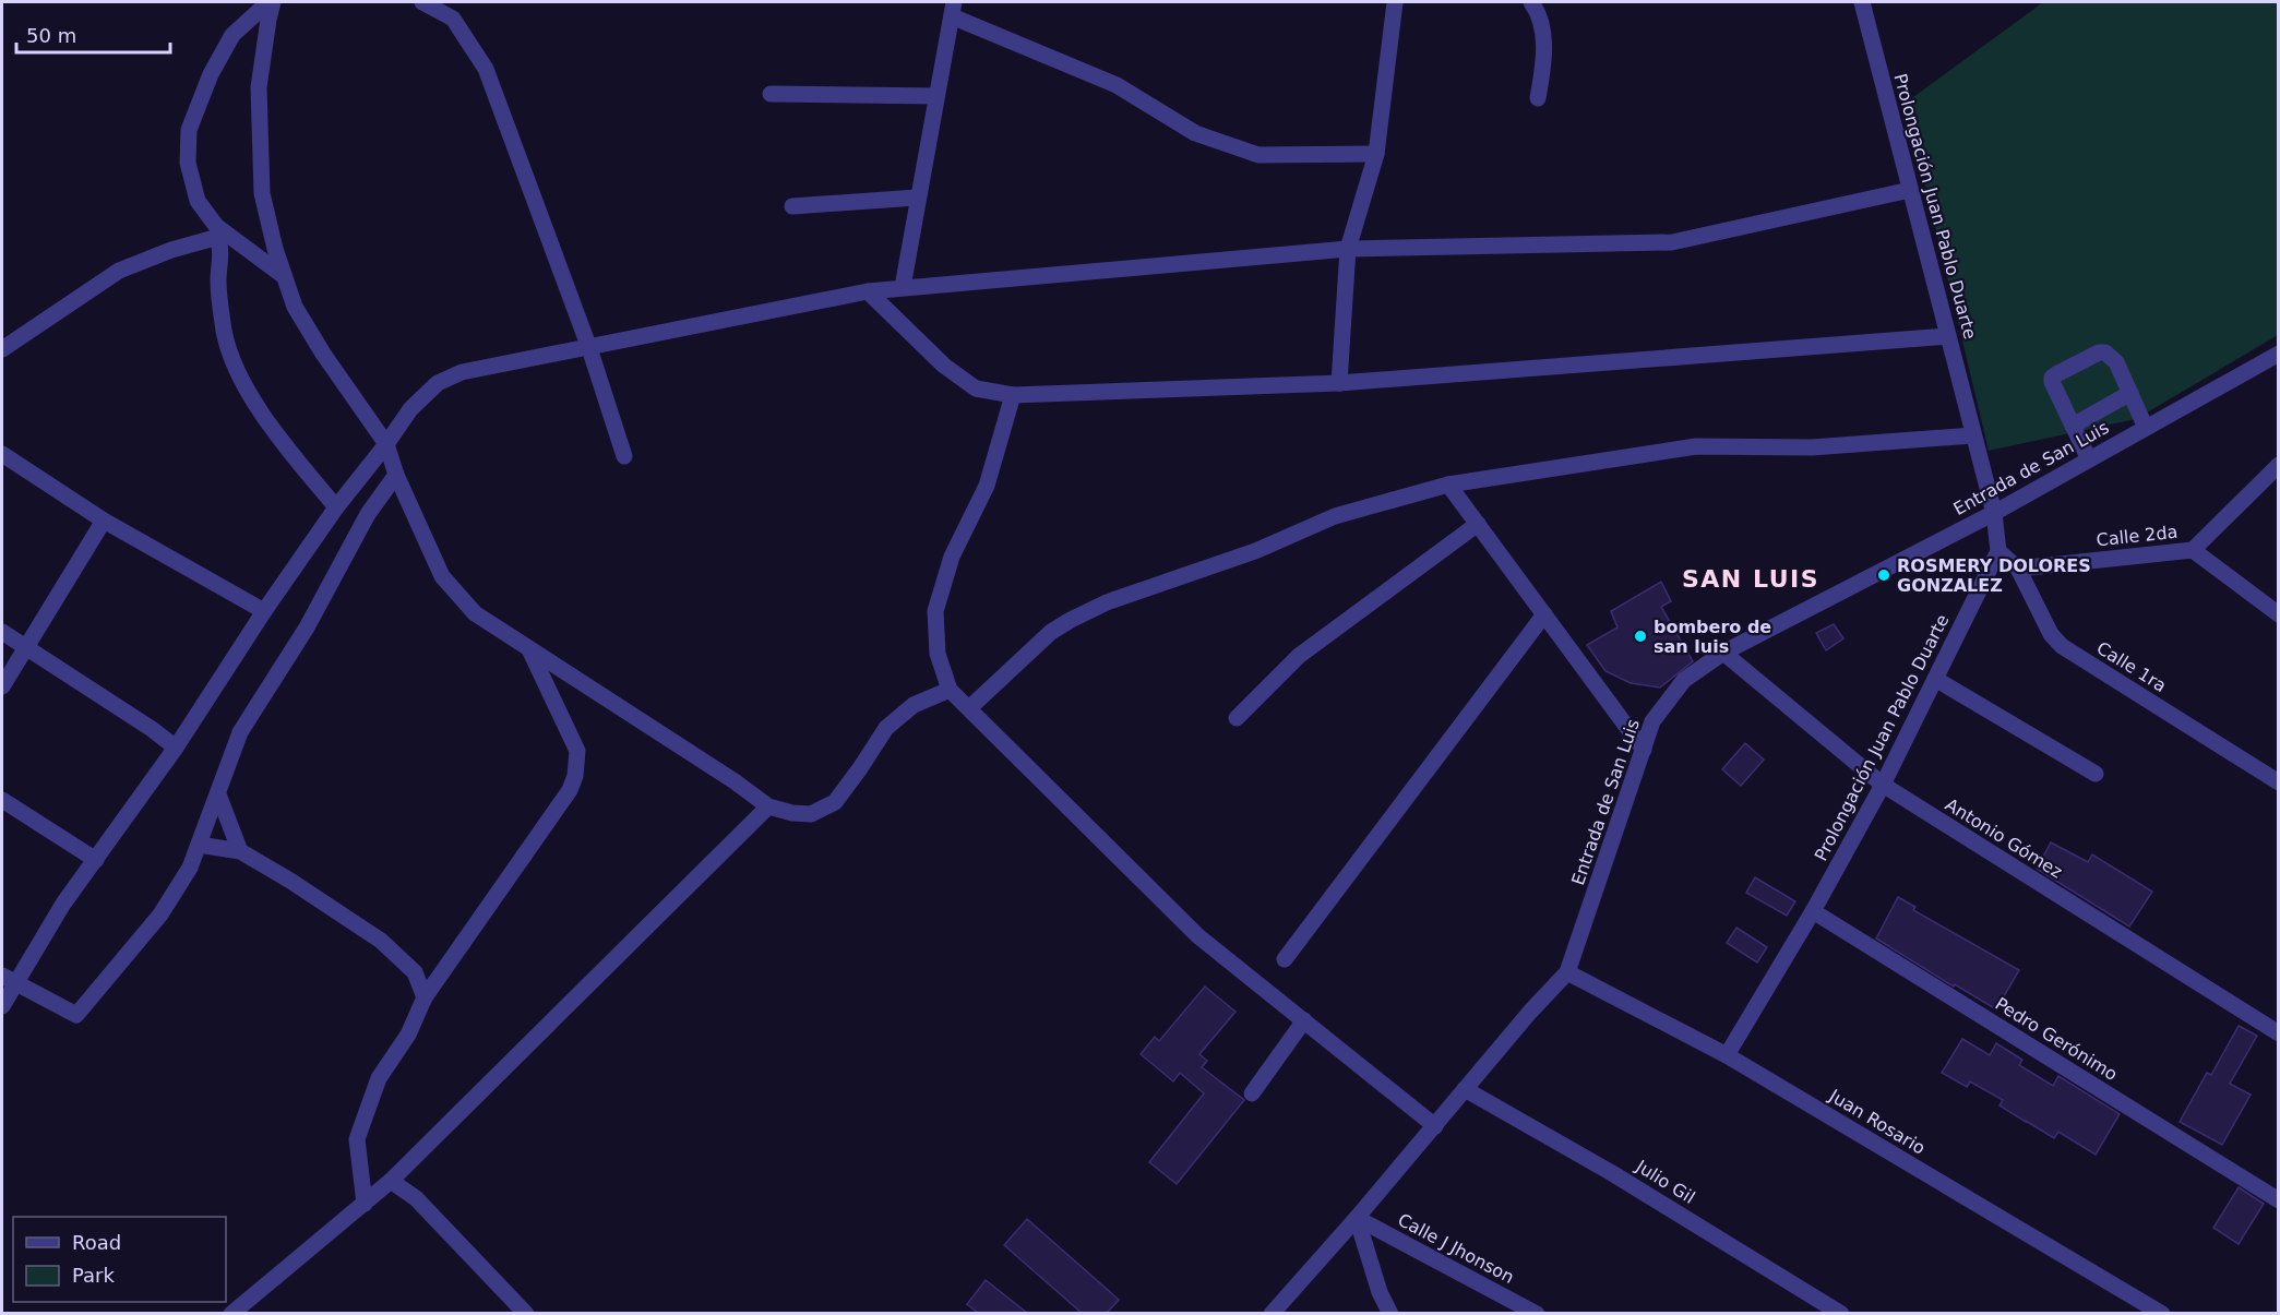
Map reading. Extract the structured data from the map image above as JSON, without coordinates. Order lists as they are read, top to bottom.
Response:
{
  "streets": {
    "street": [
      "Prolongación Juan Pablo Duarte",
      "Entrada de San Luis",
      "Calle 2da",
      "Calle 1ra",
      "Antonio Gómez",
      "Pedro Gerónimo",
      "Juan Rosario",
      "Julio Gil",
      "Calle J Jhonson"
    ]
  },
  "crossings": [
    ["Prolongación Juan Pablo Duarte", "Entrada de San Luis"],
    ["Prolongación Juan Pablo Duarte", "Calle 1ra"],
    ["Prolongación Juan Pablo Duarte", "Antonio Gómez"],
    ["Prolongación Juan Pablo Duarte", "Pedro Gerónimo"],
    ["Prolongación Juan Pablo Duarte", "Juan Rosario"],
    ["Entrada de San Luis", "Antonio Gómez"],
    ["Entrada de San Luis", "Juan Rosario"],
    ["Entrada de San Luis", "Julio Gil"],
    ["Entrada de San Luis", "Calle J Jhonson"],
    ["Calle 2da", "Calle 1ra"]
  ],
  "districts": ["SAN LUIS"],
  "places": ["ROSMERY DOLORES GONZALEZ", "bombero de san luis"],
  "legend": ["Road", "Park"],
  "scale_bar": "50 m"
}
